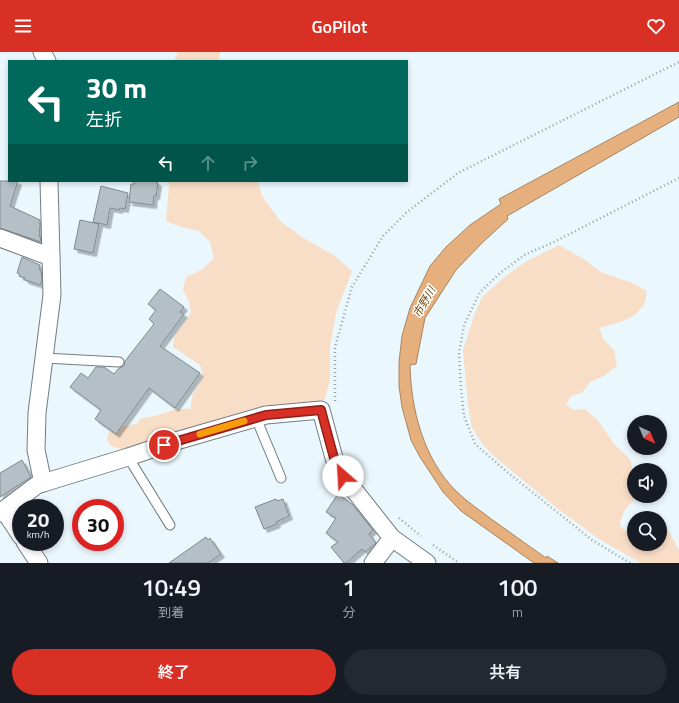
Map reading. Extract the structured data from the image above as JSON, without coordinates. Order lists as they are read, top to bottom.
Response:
{
  "water": ["市野川"],
  "north": "bottom right",
  "page": {
    "header": "GoPilot",
    "turn": ["30 m", "左折"],
    "speed": "20 km/h",
    "limit": "30",
    "eta": [
      "10:49",
      "到着",
      "1",
      "分",
      "100",
      "m"
    ],
    "buttons": ["終了", "共有"]
  }
}
